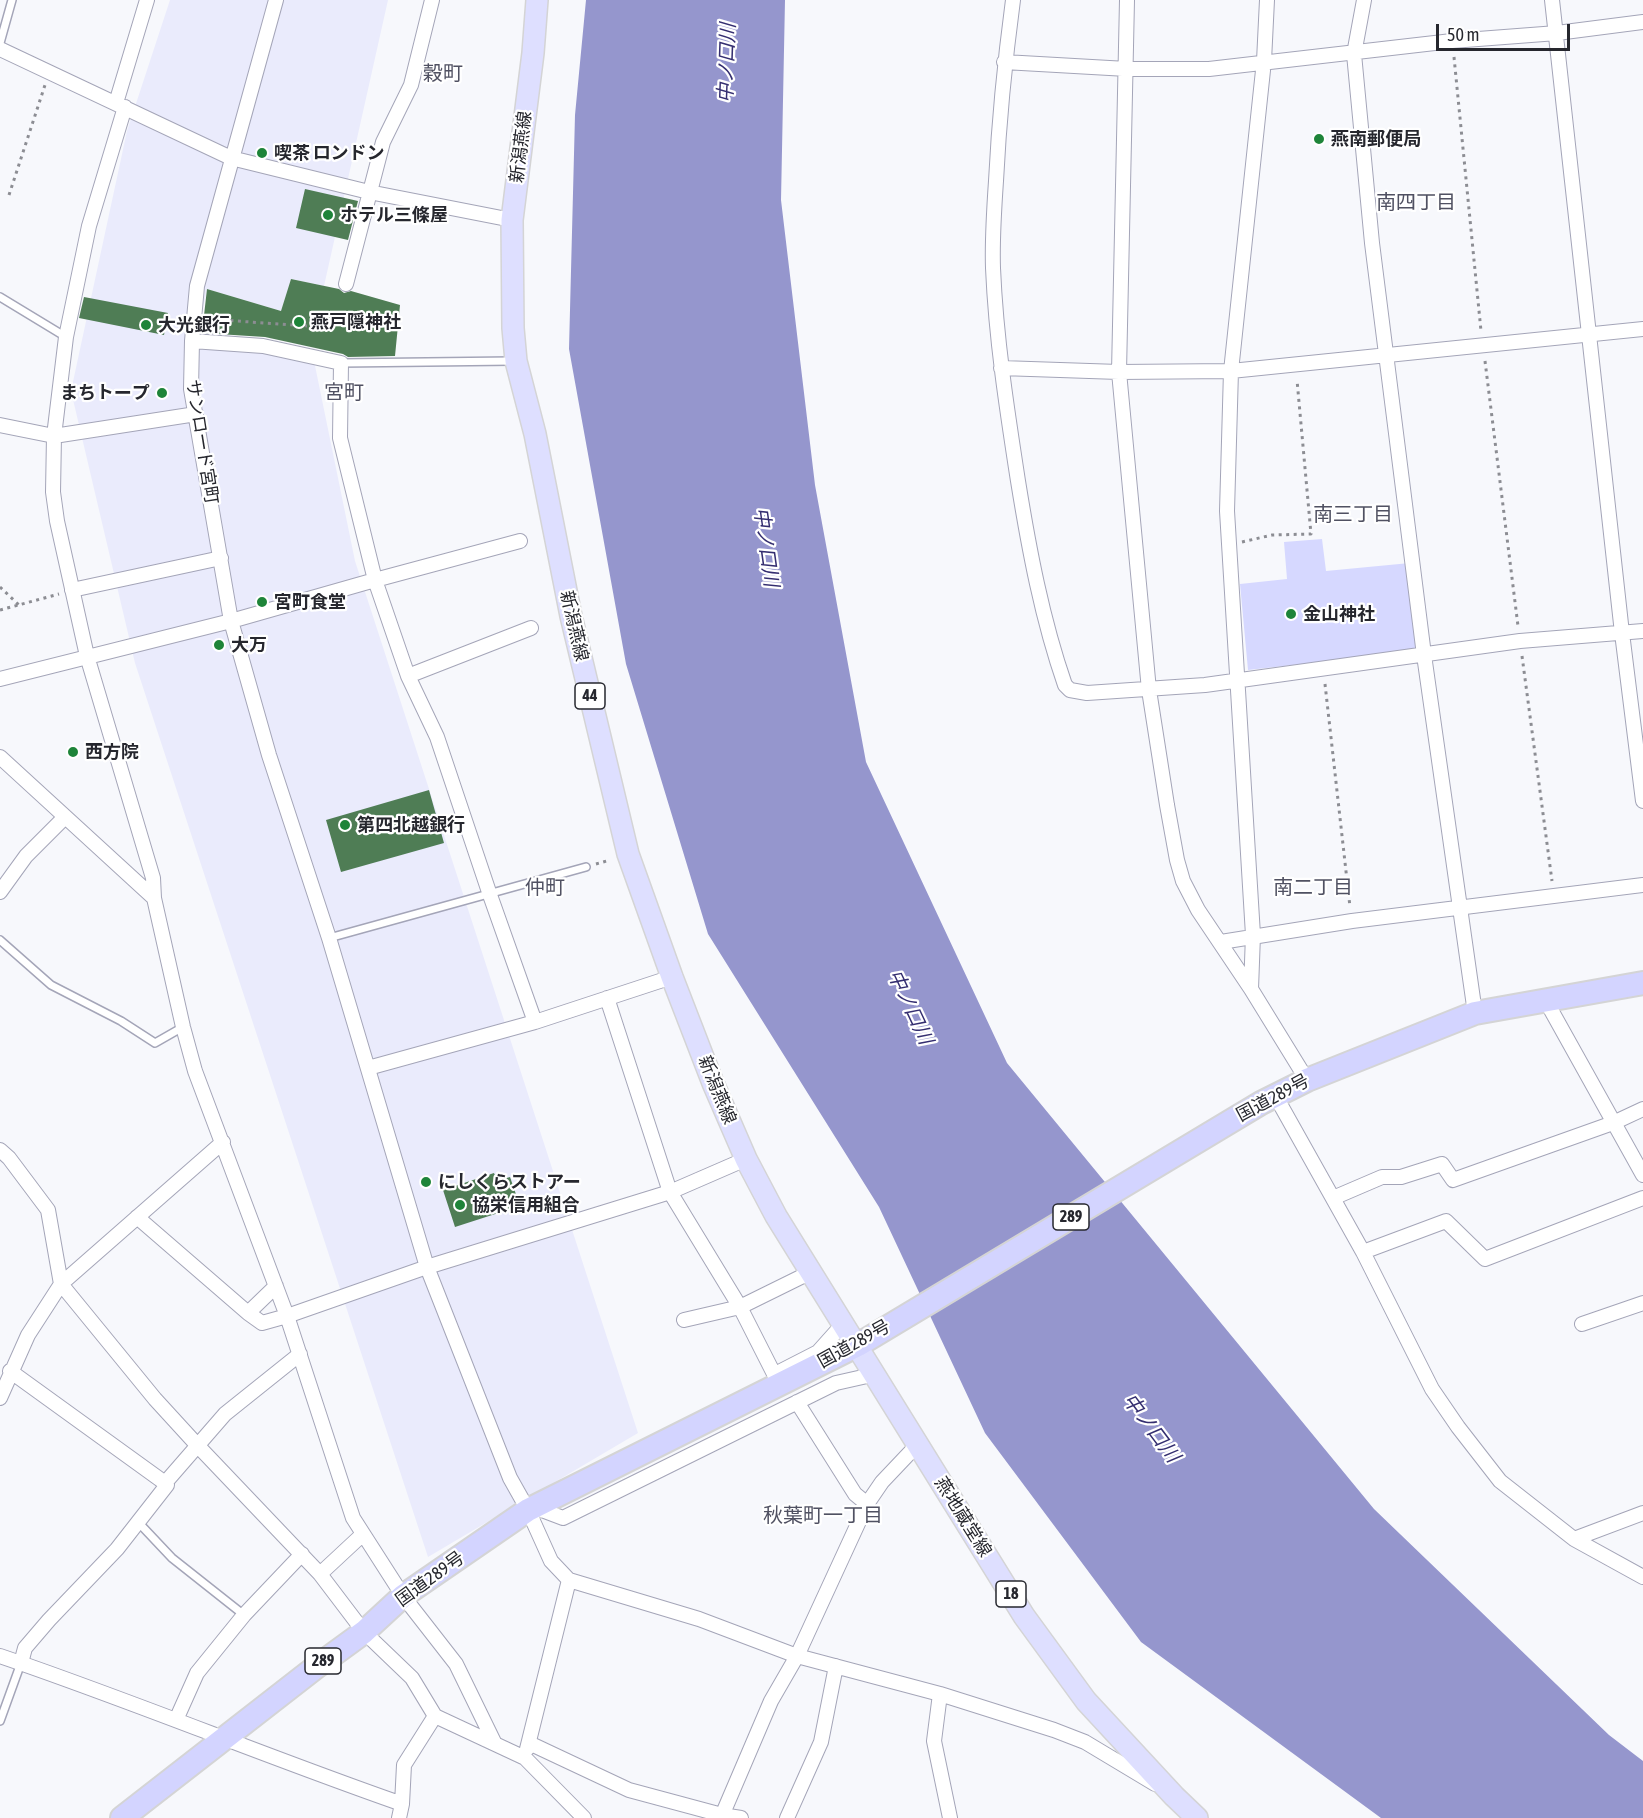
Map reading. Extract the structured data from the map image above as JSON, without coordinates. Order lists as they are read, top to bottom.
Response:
{
  "streets": {
    "highway": ["国道289号", "289"],
    "main road": [
      "新潟燕線",
      "44",
      "燕地蔵堂線",
      "18"
    ],
    "street": ["サンロード宮町"]
  },
  "crossings": [
    ["新潟燕線", "国道289号"],
    ["新潟燕線", "燕地蔵堂線"],
    ["サンロード宮町", "国道289号"],
    ["国道289号", "燕地蔵堂線"]
  ],
  "districts": [
    "穀町",
    "南四丁目",
    "宮町",
    "南三丁目",
    "仲町",
    "南二丁目",
    "秋葉町一丁目"
  ],
  "water": ["中ノ口川"],
  "places": [
    "燕南郵便局",
    "喫茶 ロンドン",
    "ホテル三條屋",
    "燕戸隠神社",
    "大光銀行",
    "まちトープ",
    "宮町食堂",
    "金山神社",
    "大万",
    "西方院",
    "第四北越銀行",
    "にしくらストアー",
    "協栄信用組合"
  ],
  "scale_bar": "50 m"
}
